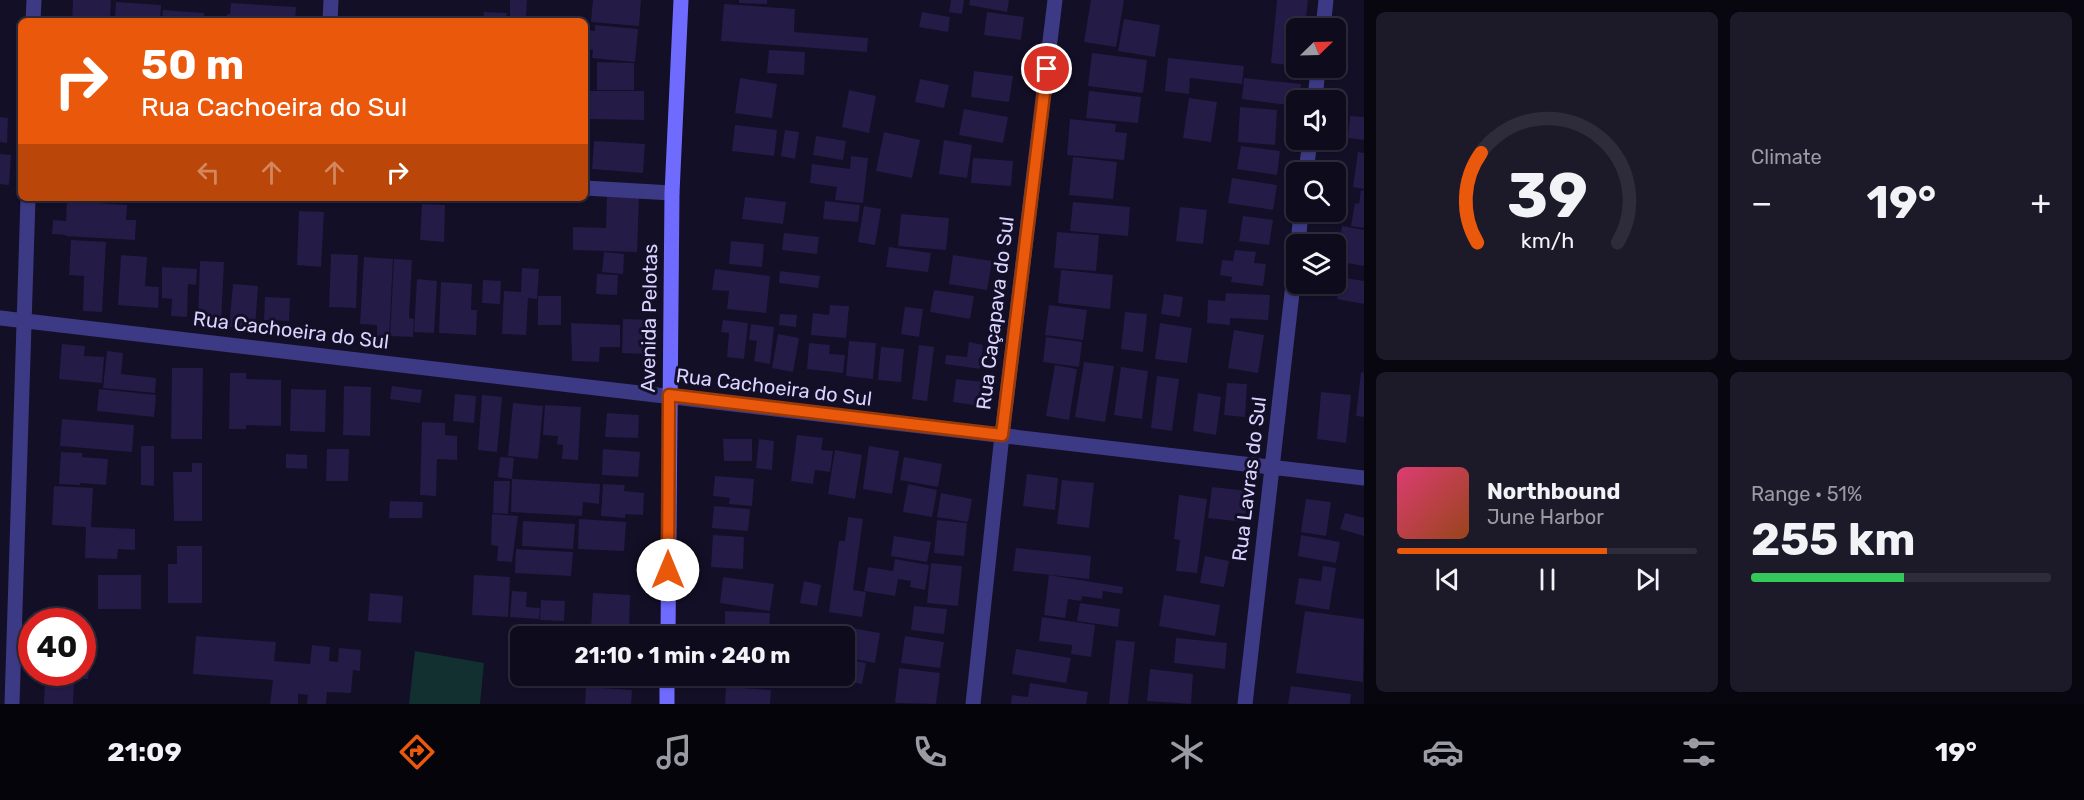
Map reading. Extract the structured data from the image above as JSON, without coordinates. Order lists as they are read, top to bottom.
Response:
{
  "streets": {
    "street": [
      "Rua Caçapava do Sul",
      "Avenida Pelotas",
      "Rua Cachoeira do Sul",
      "Rua Lavras do Sul"
    ]
  },
  "crossings": [
    ["Rua Caçapava do Sul", "Rua Cachoeira do Sul"],
    ["Avenida Pelotas", "Rua Cachoeira do Sul"],
    ["Rua Cachoeira do Sul", "Rua Lavras do Sul"]
  ],
  "north": "top right",
  "page": {
    "tile": [
      "Climate",
      ["Range · 51%", "255 km"]
    ],
    "turn": ["50 m", "Rua Cachoeira do Sul"],
    "heat": ["−", "19°", "+"],
    "song": ["Northbound", "June Harbor"],
    "limit": "40",
    "trip": "21:10 · 1 min · 240 m",
    "tabs": ["21:09", "19°"],
    "gauge": ["39", "km/h"]
  }
}
